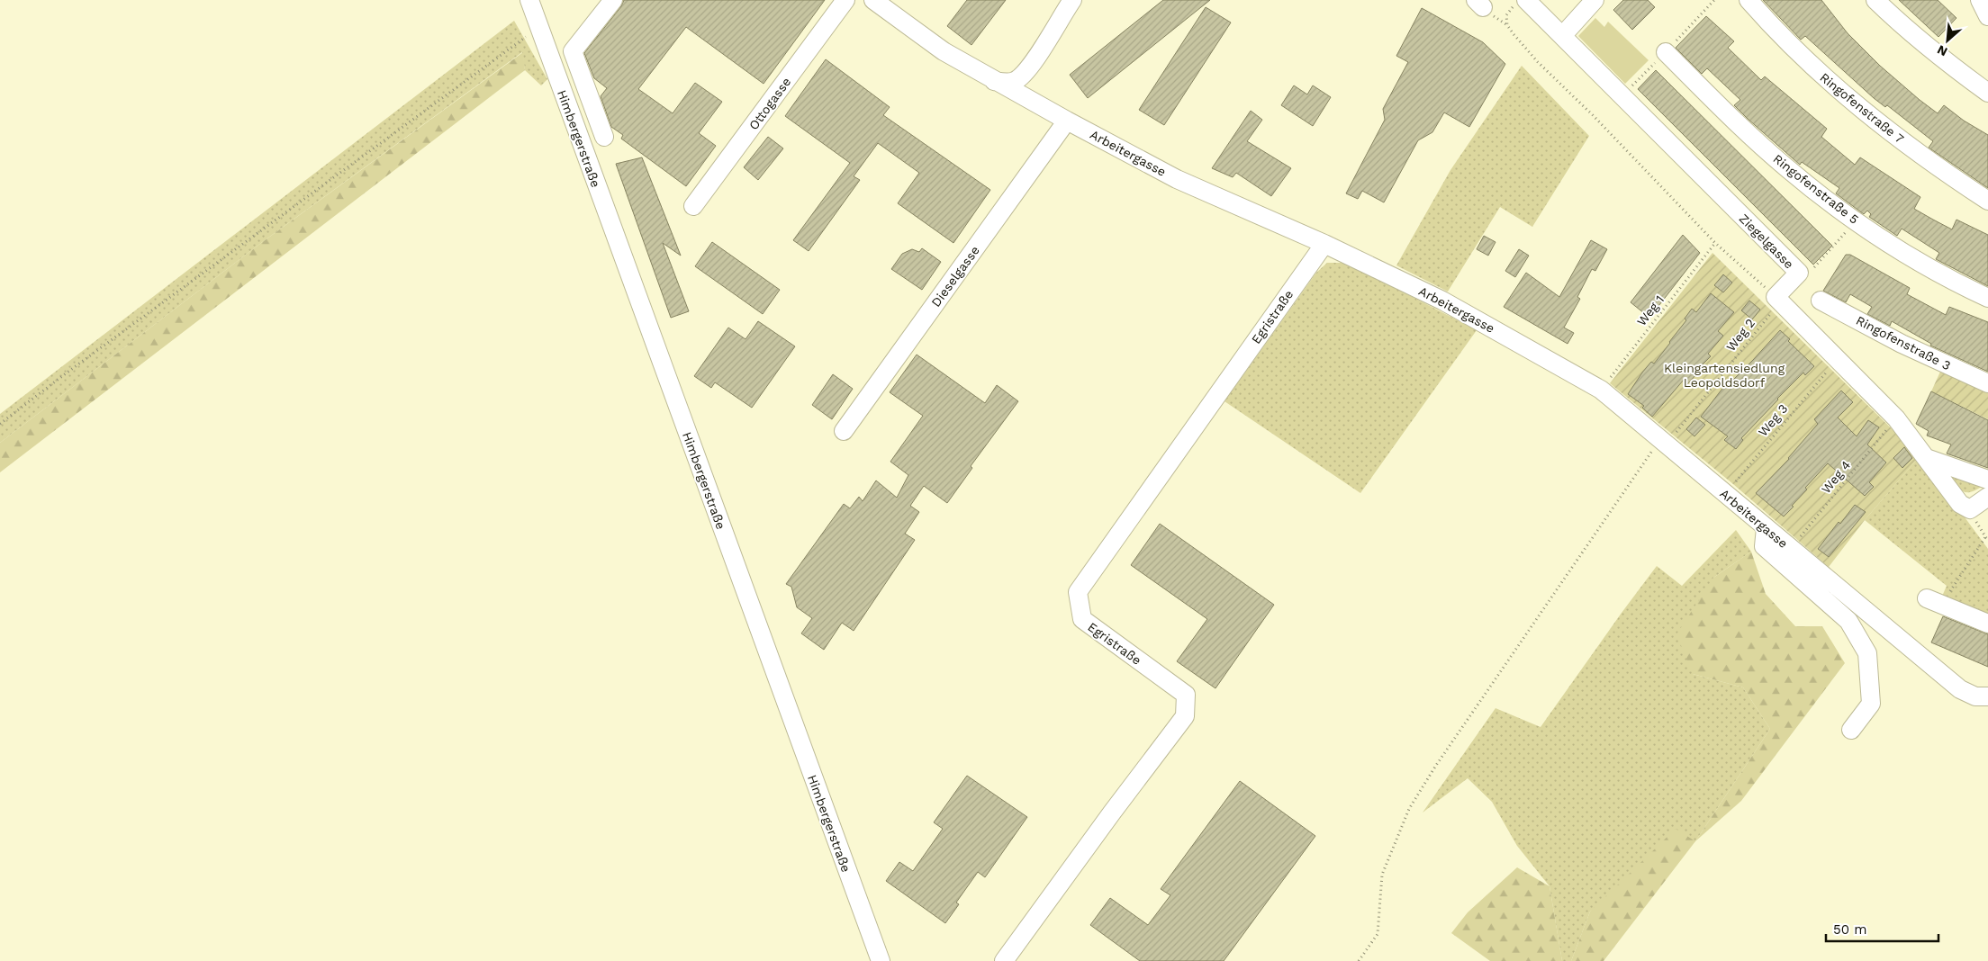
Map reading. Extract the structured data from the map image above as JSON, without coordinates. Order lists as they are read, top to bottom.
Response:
{
  "streets": {
    "street": [
      "Ottogasse",
      "Ringofenstraße 7",
      "Himbergerstraße",
      "Arbeitergasse",
      "Ringofenstraße 5",
      "Ziegelgasse",
      "Dieselgasse",
      "Egristraße",
      "Ringofenstraße 3"
    ],
    "path": [
      "Weg 1",
      "Weg 2",
      "Weg 3",
      "Weg 4"
    ]
  },
  "crossings": [
    ["Arbeitergasse", "Dieselgasse"],
    ["Arbeitergasse", "Weg 1"],
    ["Arbeitergasse", "Egristraße"],
    ["Arbeitergasse", "Weg 2"],
    ["Arbeitergasse", "Weg 3"],
    ["Arbeitergasse", "Weg 4"],
    ["Ziegelgasse", "Weg 2"]
  ],
  "parks": ["Kleingartensiedlung Leopoldsdorf"],
  "scale_bar": "50 m",
  "north": "bottom left"
}
